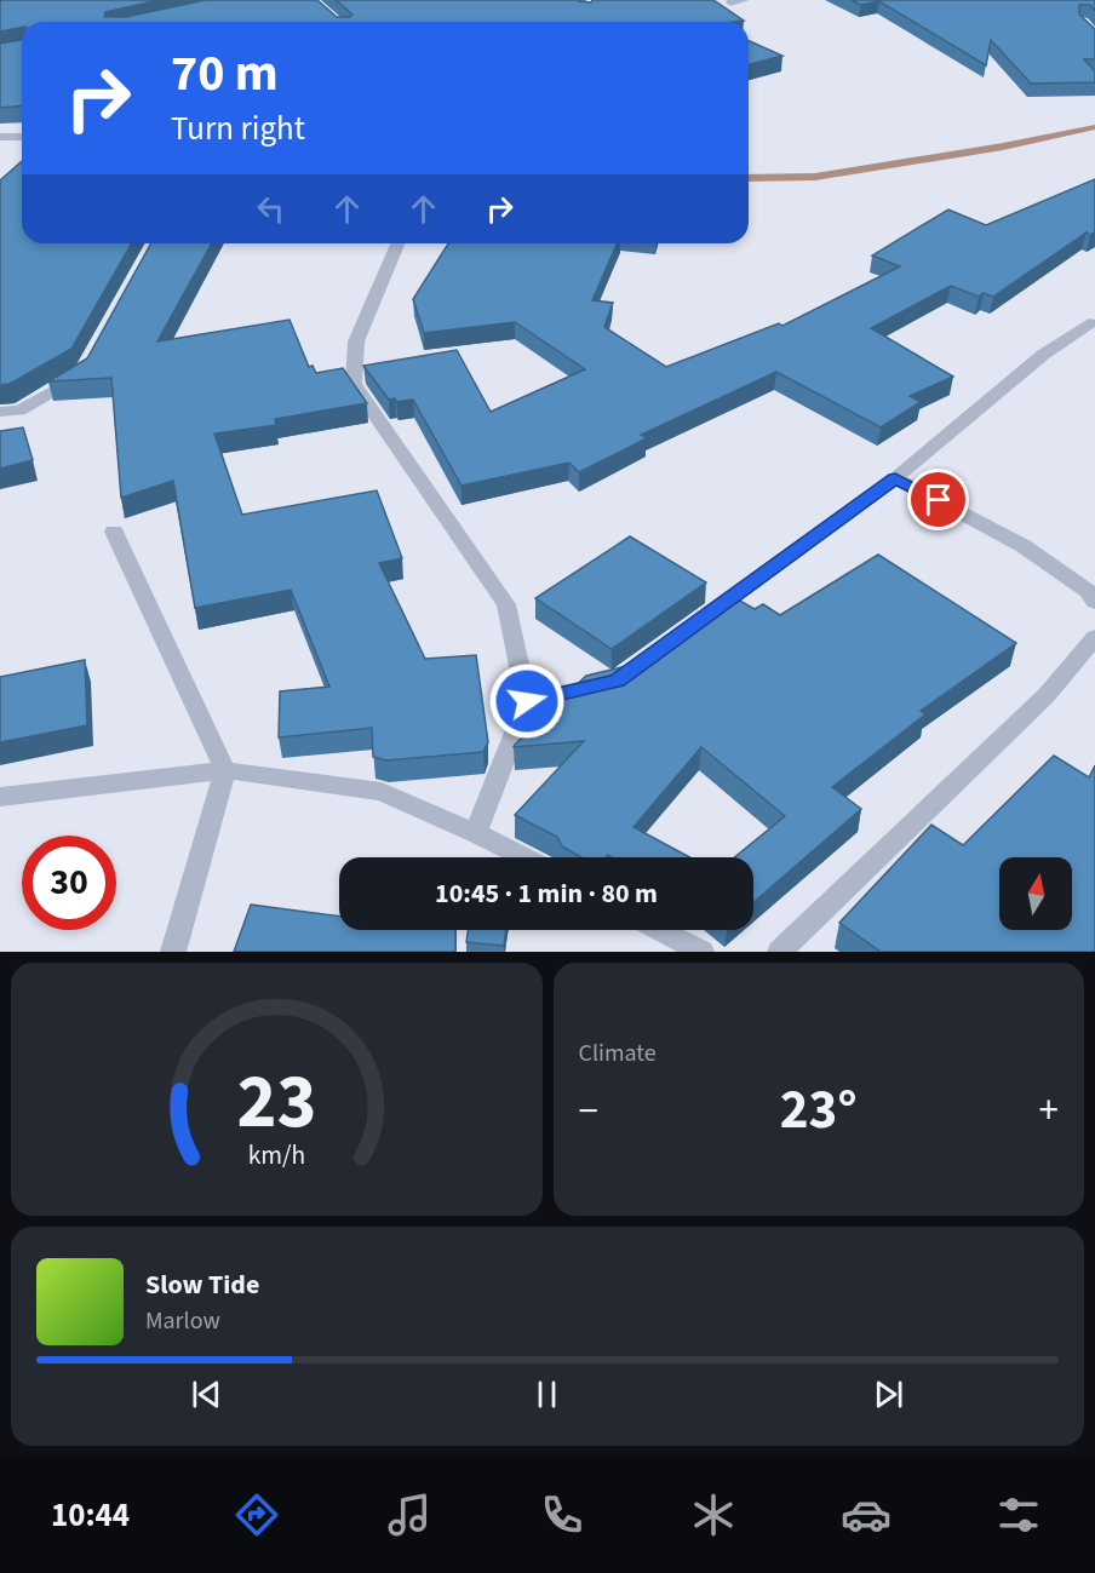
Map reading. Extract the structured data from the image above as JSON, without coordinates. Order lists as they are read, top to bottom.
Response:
{
  "north": "top",
  "page": {
    "turn": ["70 m", "Turn right"],
    "limit": "30",
    "trip": "10:45 · 1 min · 80 m",
    "tile": "Climate",
    "heat": ["−", "23°", "+"],
    "song": ["Slow Tide", "Marlow"],
    "tabs": "10:44",
    "gauge": ["23", "km/h"]
  }
}
